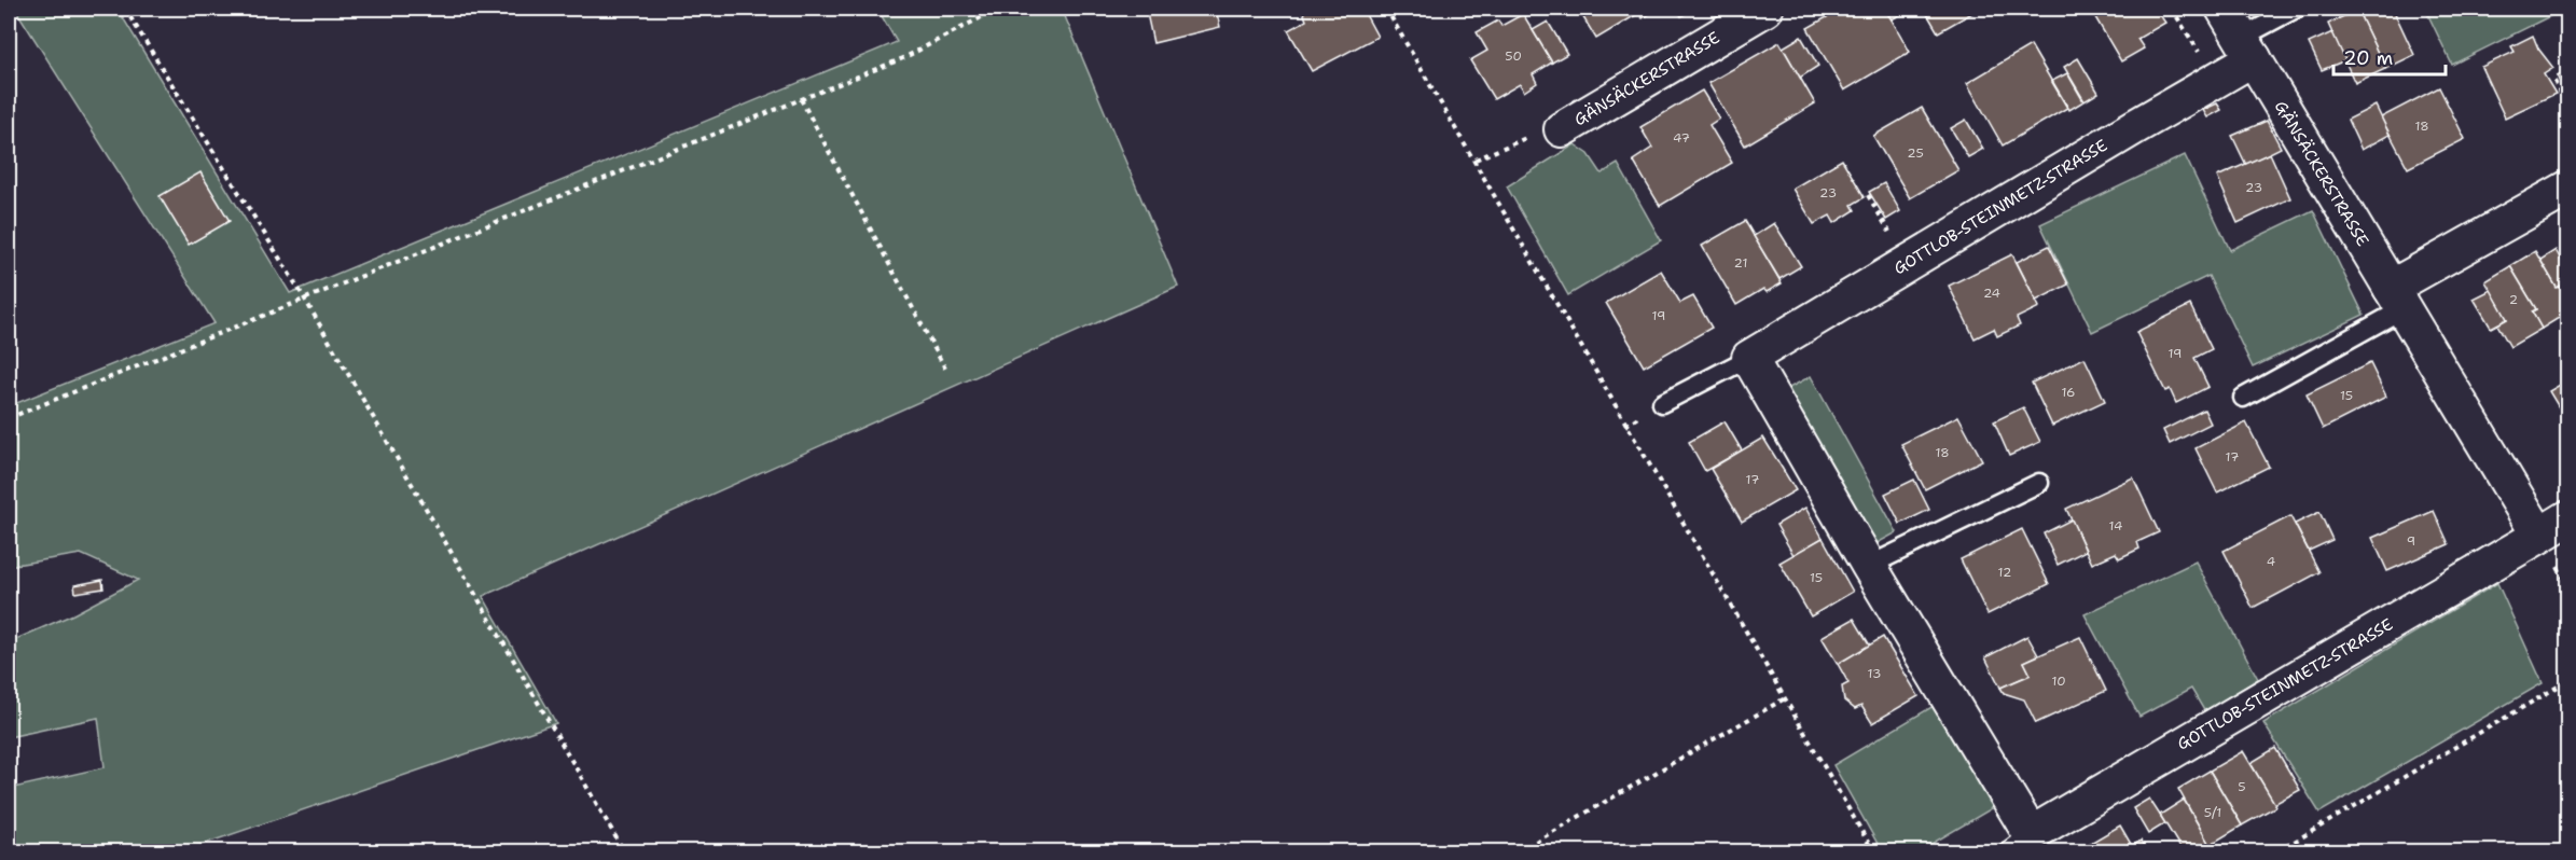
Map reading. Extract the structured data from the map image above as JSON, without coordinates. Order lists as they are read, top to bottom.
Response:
{
  "streets": {
    "street": ["GÄNSÄCKERSTRASSE", "GOTTLOB-STEINMETZ-STRASSE"]
  },
  "crossings": [
    ["GÄNSÄCKERSTRASSE", "GOTTLOB-STEINMETZ-STRASSE"]
  ],
  "house_numbers": [
    "50",
    "18",
    "47",
    "25",
    "23",
    "23",
    "21",
    "24",
    "2",
    "19",
    "19",
    "16",
    "15",
    "18",
    "17",
    "17",
    "14",
    "9",
    "4",
    "12",
    "15",
    "13",
    "10",
    "5",
    "5/1"
  ],
  "scale_bar": "20 m"
}
